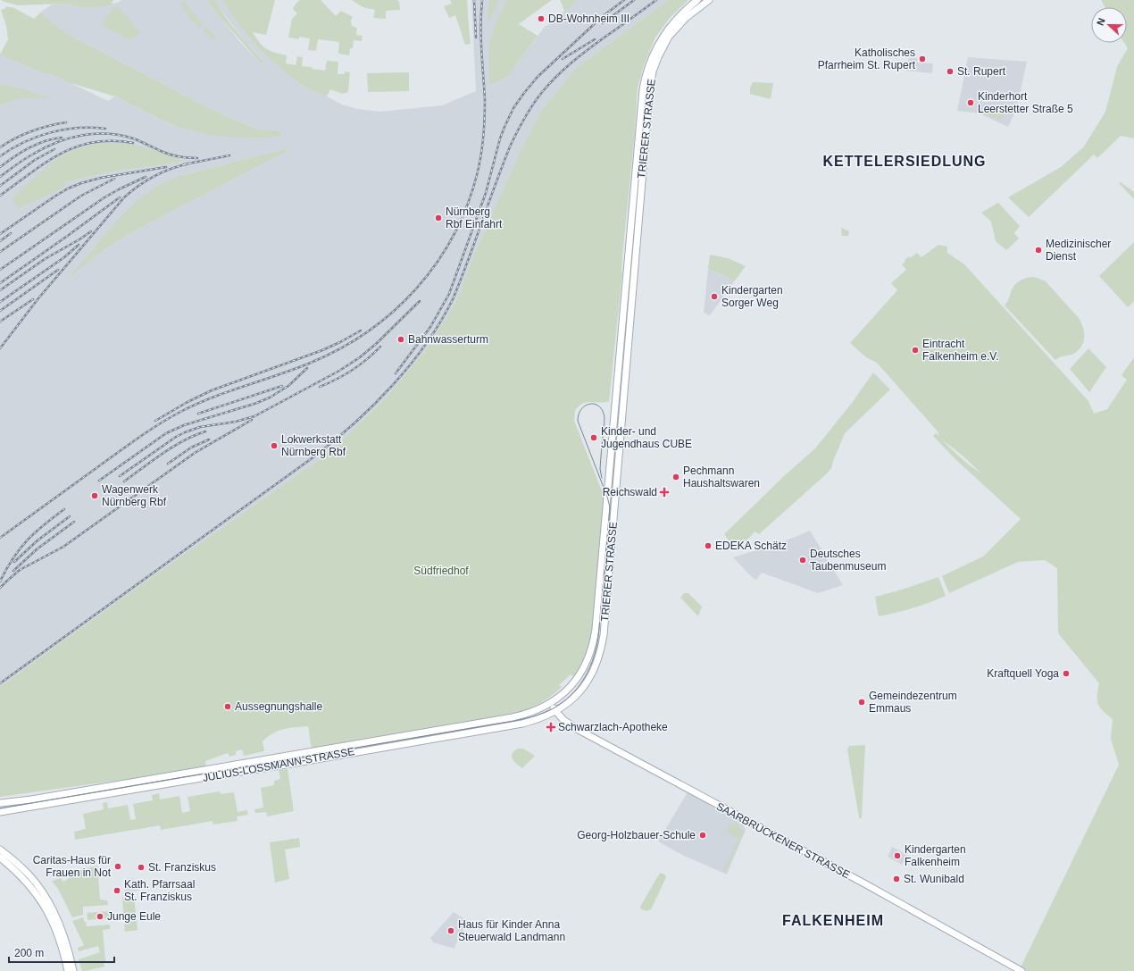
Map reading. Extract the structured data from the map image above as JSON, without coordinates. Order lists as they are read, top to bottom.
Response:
{
  "streets": {
    "main road": ["TRIERER STRASSE", "JULIUS-LOSSMANN-STRASSE", "SAARBRÜCKENER STRASSE"]
  },
  "crossings": [
    ["TRIERER STRASSE", "JULIUS-LOSSMANN-STRASSE"],
    ["TRIERER STRASSE", "SAARBRÜCKENER STRASSE"],
    ["JULIUS-LOSSMANN-STRASSE", "SAARBRÜCKENER STRASSE"]
  ],
  "districts": ["KETTELERSIEDLUNG", "FALKENHEIM"],
  "parks": ["Südfriedhof"],
  "places": {
    "other": [
      "DB-Wohnheim III",
      "Katholisches Pfarrheim St. Rupert",
      "St. Rupert",
      "Kinderhort Leerstetter Straße 5",
      "Nürnberg Rbf Einfahrt",
      "Medizinischer Dienst",
      "Kindergarten Sorger Weg",
      "Bahnwasserturm",
      "Eintracht Falkenheim e.V.",
      "Kinder- und Jugendhaus CUBE",
      "Lokwerkstatt Nürnberg Rbf",
      "Pechmann Haushaltswaren",
      "Wagenwerk Nürnberg Rbf",
      "EDEKA Schätz",
      "Deutsches Taubenmuseum",
      "Kraftquell Yoga",
      "Gemeindezentrum Emmaus",
      "Aussegnungshalle",
      "Georg-Holzbauer-Schule",
      "Kindergarten Falkenheim",
      "Caritas-Haus für Frauen in Not",
      "St. Franziskus",
      "St. Wunibald",
      "Kath. Pfarrsaal St. Franziskus",
      "Junge Eule",
      "Haus für Kinder Anna Steuerwald Landmann"
    ],
    "health": ["Reichswald", "Schwarzlach-Apotheke"]
  },
  "scale_bar": "200 m",
  "north": "left"
}
